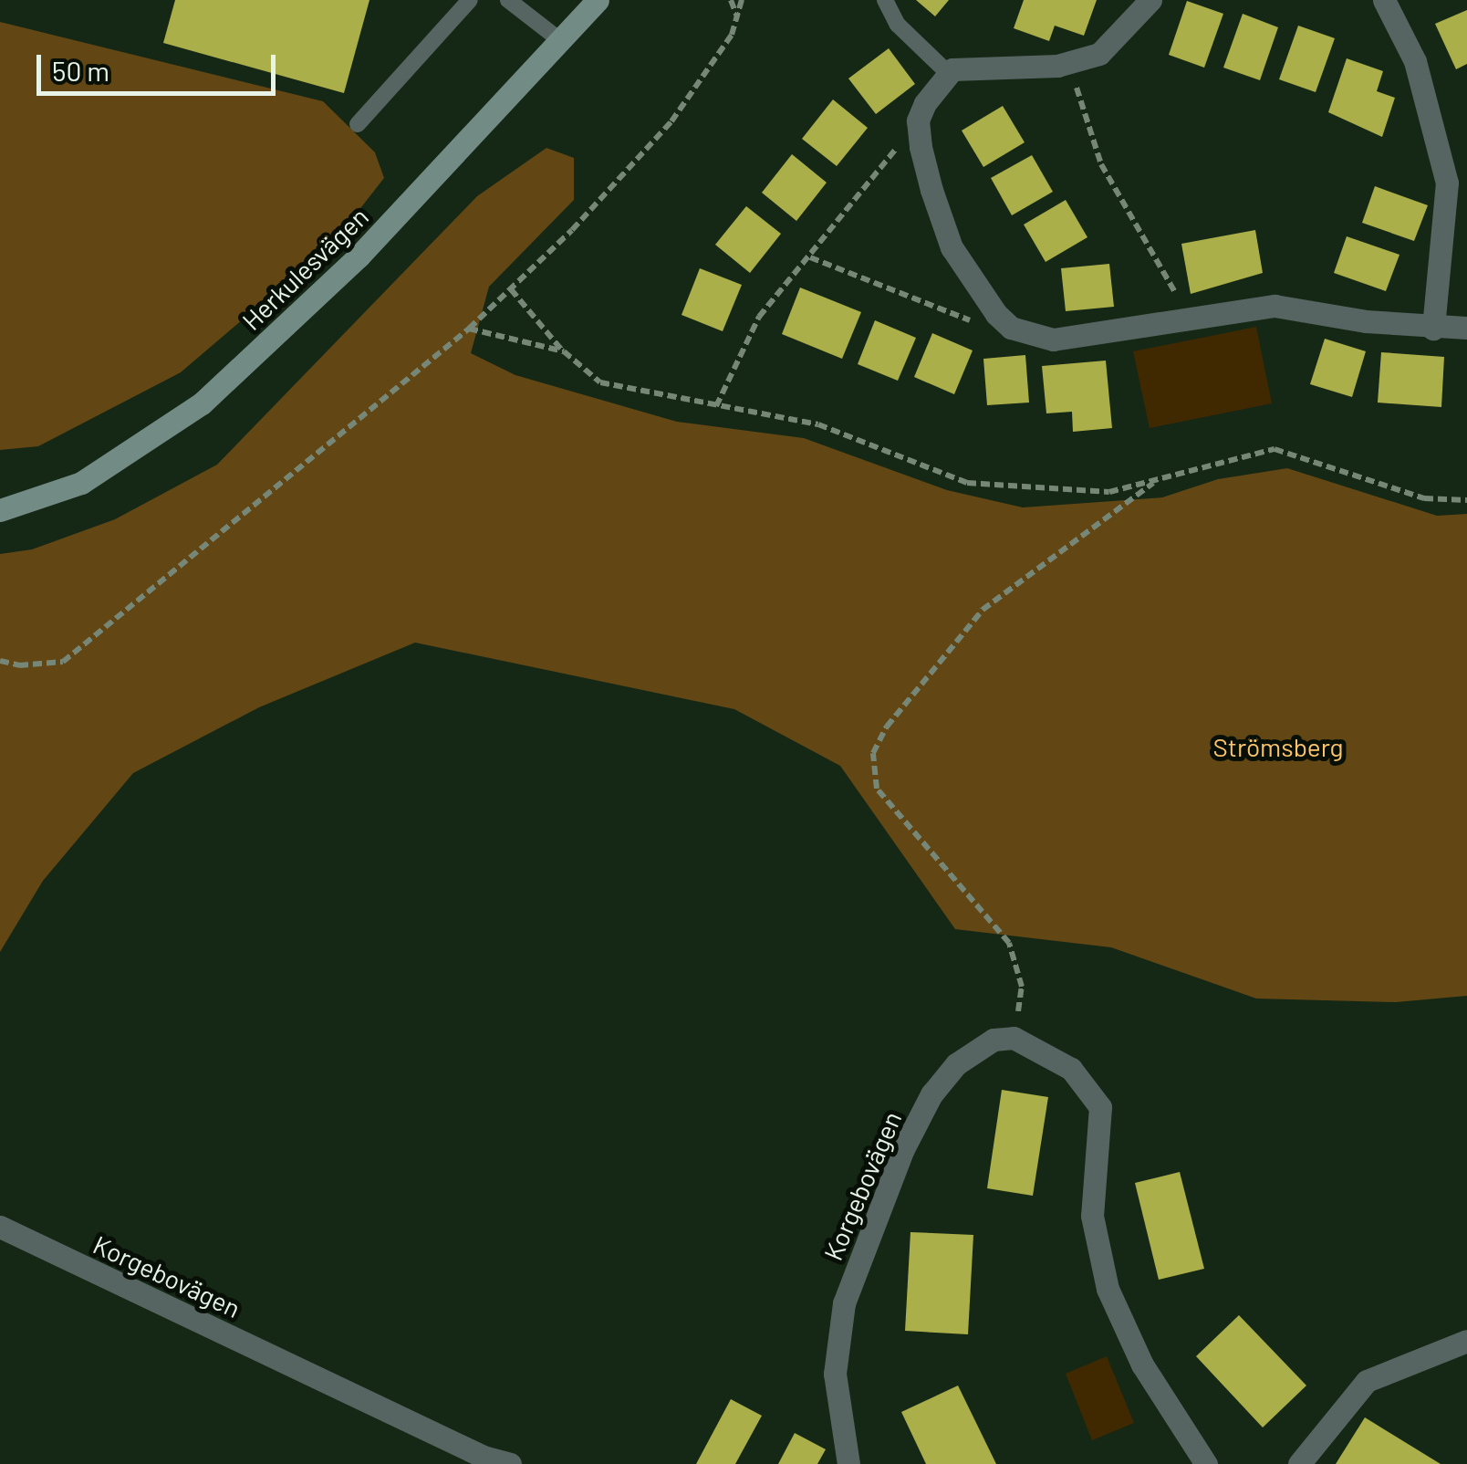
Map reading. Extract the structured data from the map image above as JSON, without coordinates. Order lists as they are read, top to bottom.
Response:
{
  "streets": {
    "street": ["Herkulesvägen", "Korgebovägen"]
  },
  "parks": ["Strömsberg"],
  "scale_bar": "50 m"
}
